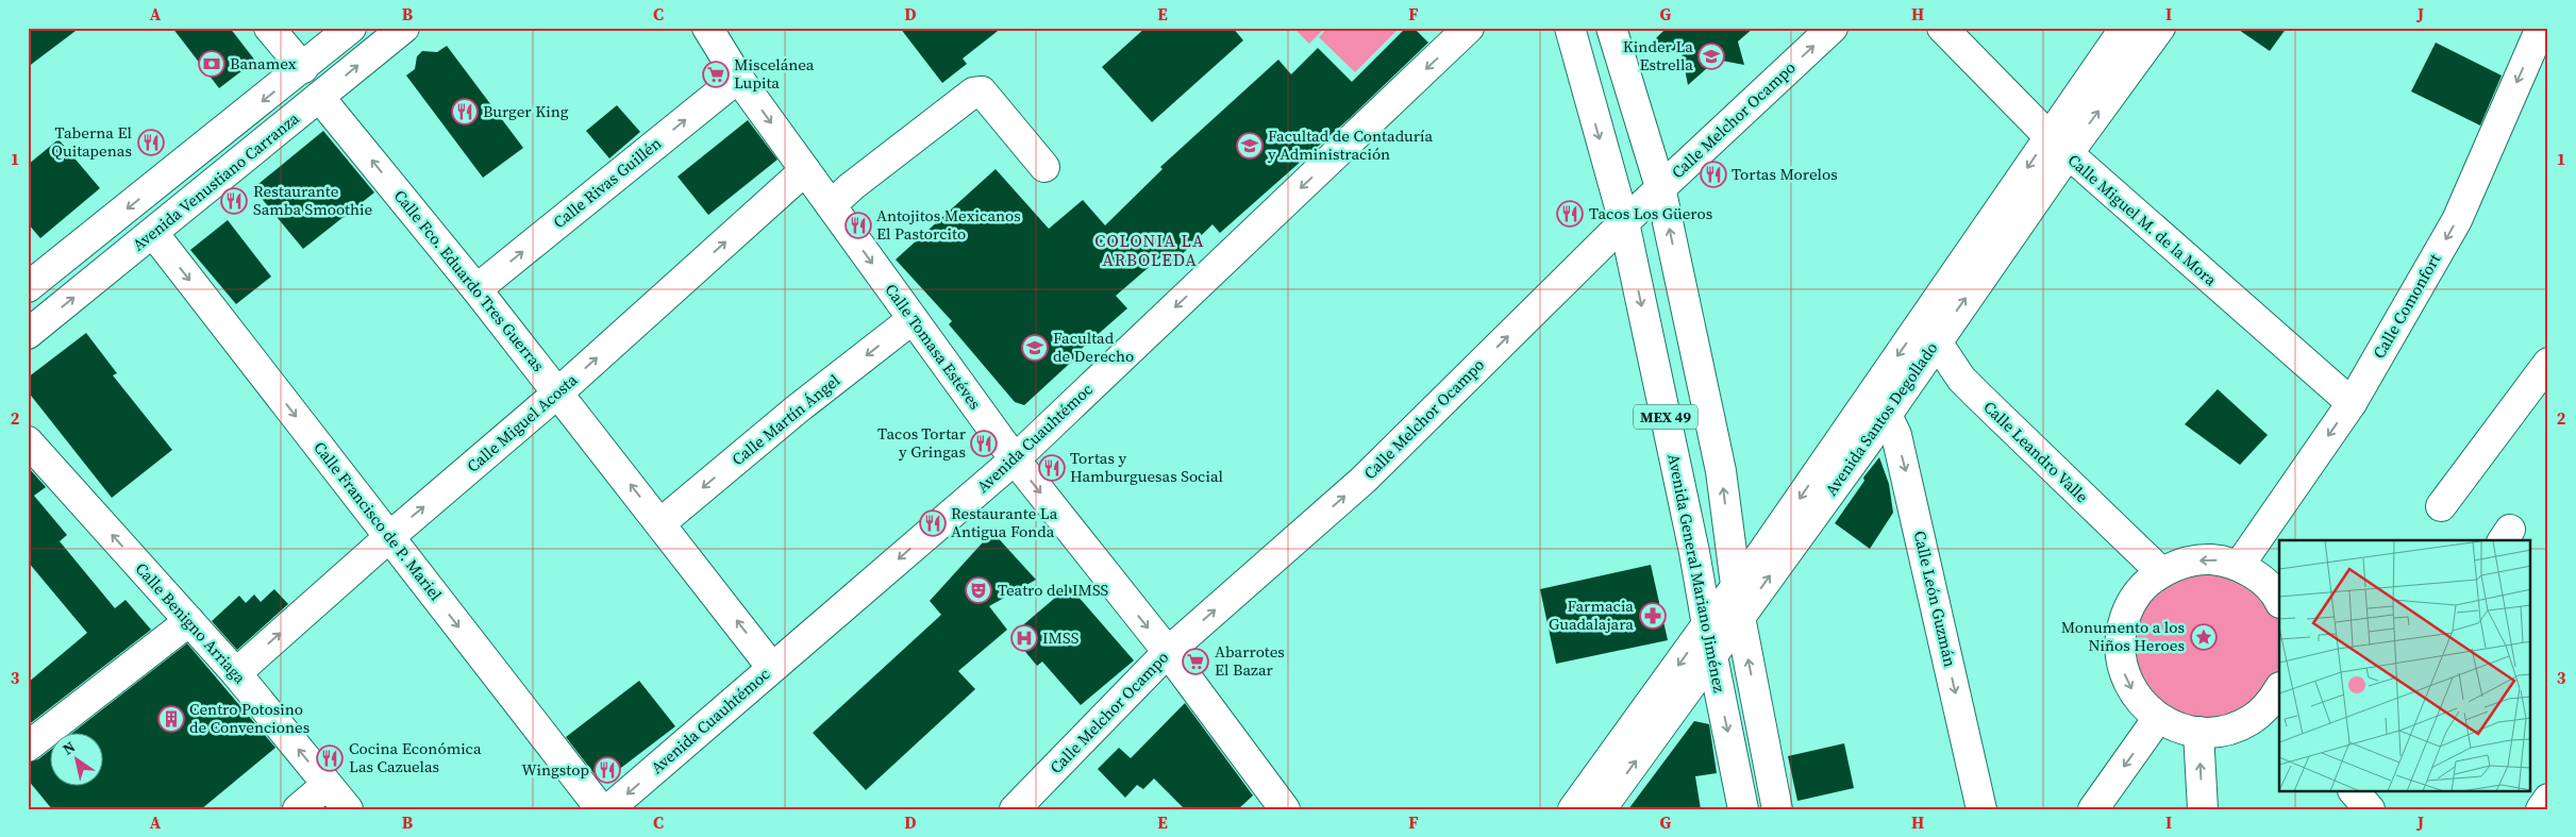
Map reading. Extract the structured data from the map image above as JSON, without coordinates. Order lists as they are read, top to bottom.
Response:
{
  "streets": {
    "street": [
      "Calle Melchor Ocampo",
      "Avenida Venustiano Carranza",
      "Calle Rivas Guillén",
      "Calle Miguel M. de la Mora",
      "Calle Fco. Eduardo Tres Guerras",
      "Calle Comonfort",
      "Calle Tomasa Estéves",
      "MEX 49",
      "Avenida Santos Degollado",
      "Calle Martín Ángel",
      "Calle Miguel Acosta",
      "Avenida Cuauhtémoc",
      "Calle Leandro Valle",
      "Calle Francisco de P. Mariel",
      "Avenida General Mariano Jiménez",
      "Calle León Guzmán",
      "Calle Benigno Arriaga"
    ]
  },
  "crossings": [
    ["Calle Melchor Ocampo", "Calle Tomasa Estéves"],
    ["Calle Melchor Ocampo", "MEX 49"],
    ["Calle Melchor Ocampo", "Avenida General Mariano Jiménez"],
    ["Avenida Venustiano Carranza", "Calle Fco. Eduardo Tres Guerras"],
    ["Avenida Venustiano Carranza", "Calle Francisco de P. Mariel"],
    ["Calle Rivas Guillén", "Calle Fco. Eduardo Tres Guerras"],
    ["Calle Rivas Guillén", "Calle Tomasa Estéves"],
    ["Calle Miguel M. de la Mora", "Calle Comonfort"],
    ["Calle Miguel M. de la Mora", "Avenida Santos Degollado"],
    ["Calle Fco. Eduardo Tres Guerras", "Calle Martín Ángel"],
    ["Calle Fco. Eduardo Tres Guerras", "Calle Miguel Acosta"],
    ["Calle Fco. Eduardo Tres Guerras", "Avenida Cuauhtémoc"],
    ["Calle Tomasa Estéves", "Calle Martín Ángel"],
    ["Calle Tomasa Estéves", "Calle Miguel Acosta"],
    ["Calle Tomasa Estéves", "Avenida Cuauhtémoc"],
    ["MEX 49", "Avenida Santos Degollado"],
    ["Avenida Santos Degollado", "Calle Leandro Valle"],
    ["Avenida Santos Degollado", "Avenida General Mariano Jiménez"],
    ["Avenida Santos Degollado", "Calle León Guzmán"],
    ["Calle Miguel Acosta", "Calle Francisco de P. Mariel"],
    ["Calle Miguel Acosta", "Calle Benigno Arriaga"]
  ],
  "one_way": [
    "Calle Melchor Ocampo",
    "Calle Rivas Guillén",
    "Calle Fco. Eduardo Tres Guerras",
    "Calle Comonfort",
    "Calle Tomasa Estéves",
    "Calle Martín Ángel",
    "Calle Miguel Acosta",
    "Avenida Cuauhtémoc",
    "Calle Francisco de P. Mariel",
    "Calle Benigno Arriaga"
  ],
  "districts": ["COLONIA LA ARBOLEDA"],
  "places": {
    "school or university": ["Kinder La Estrella", "Facultad de Contaduría y Administración", "Facultad de Derecho"],
    "bank": ["Banamex"],
    "supermarket": ["Miscelánea Lupita", "Abarrotes El Bazar"],
    "restaurant": [
      "Burger King",
      "Taberna El Quitapenas",
      "Tortas Morelos",
      "Restaurante Samba Smoothie",
      "Tacos Los Güeros",
      "Antojitos Mexicanos El Pastorcito",
      "Tacos Tortar y Gringas",
      "Tortas y Hamburguesas Social",
      "Restaurante La Antigua Fonda",
      "Cocina Económica Las Cazuelas",
      "Wingstop"
    ],
    "theatre": ["Teatro del IMSS"],
    "pharmacy": ["Farmacia Guadalajara"],
    "place": ["Monumento a los Niños Heroes"],
    "hospital": ["IMSS"],
    "building": ["Centro Potosino de Convenciones"]
  },
  "north": "top left",
  "grid": {
    "columns": [
      "A",
      "B",
      "C",
      "D",
      "E",
      "F",
      "G",
      "H",
      "I",
      "J"
    ],
    "rows": ["1", "2", "3"]
  }
}
